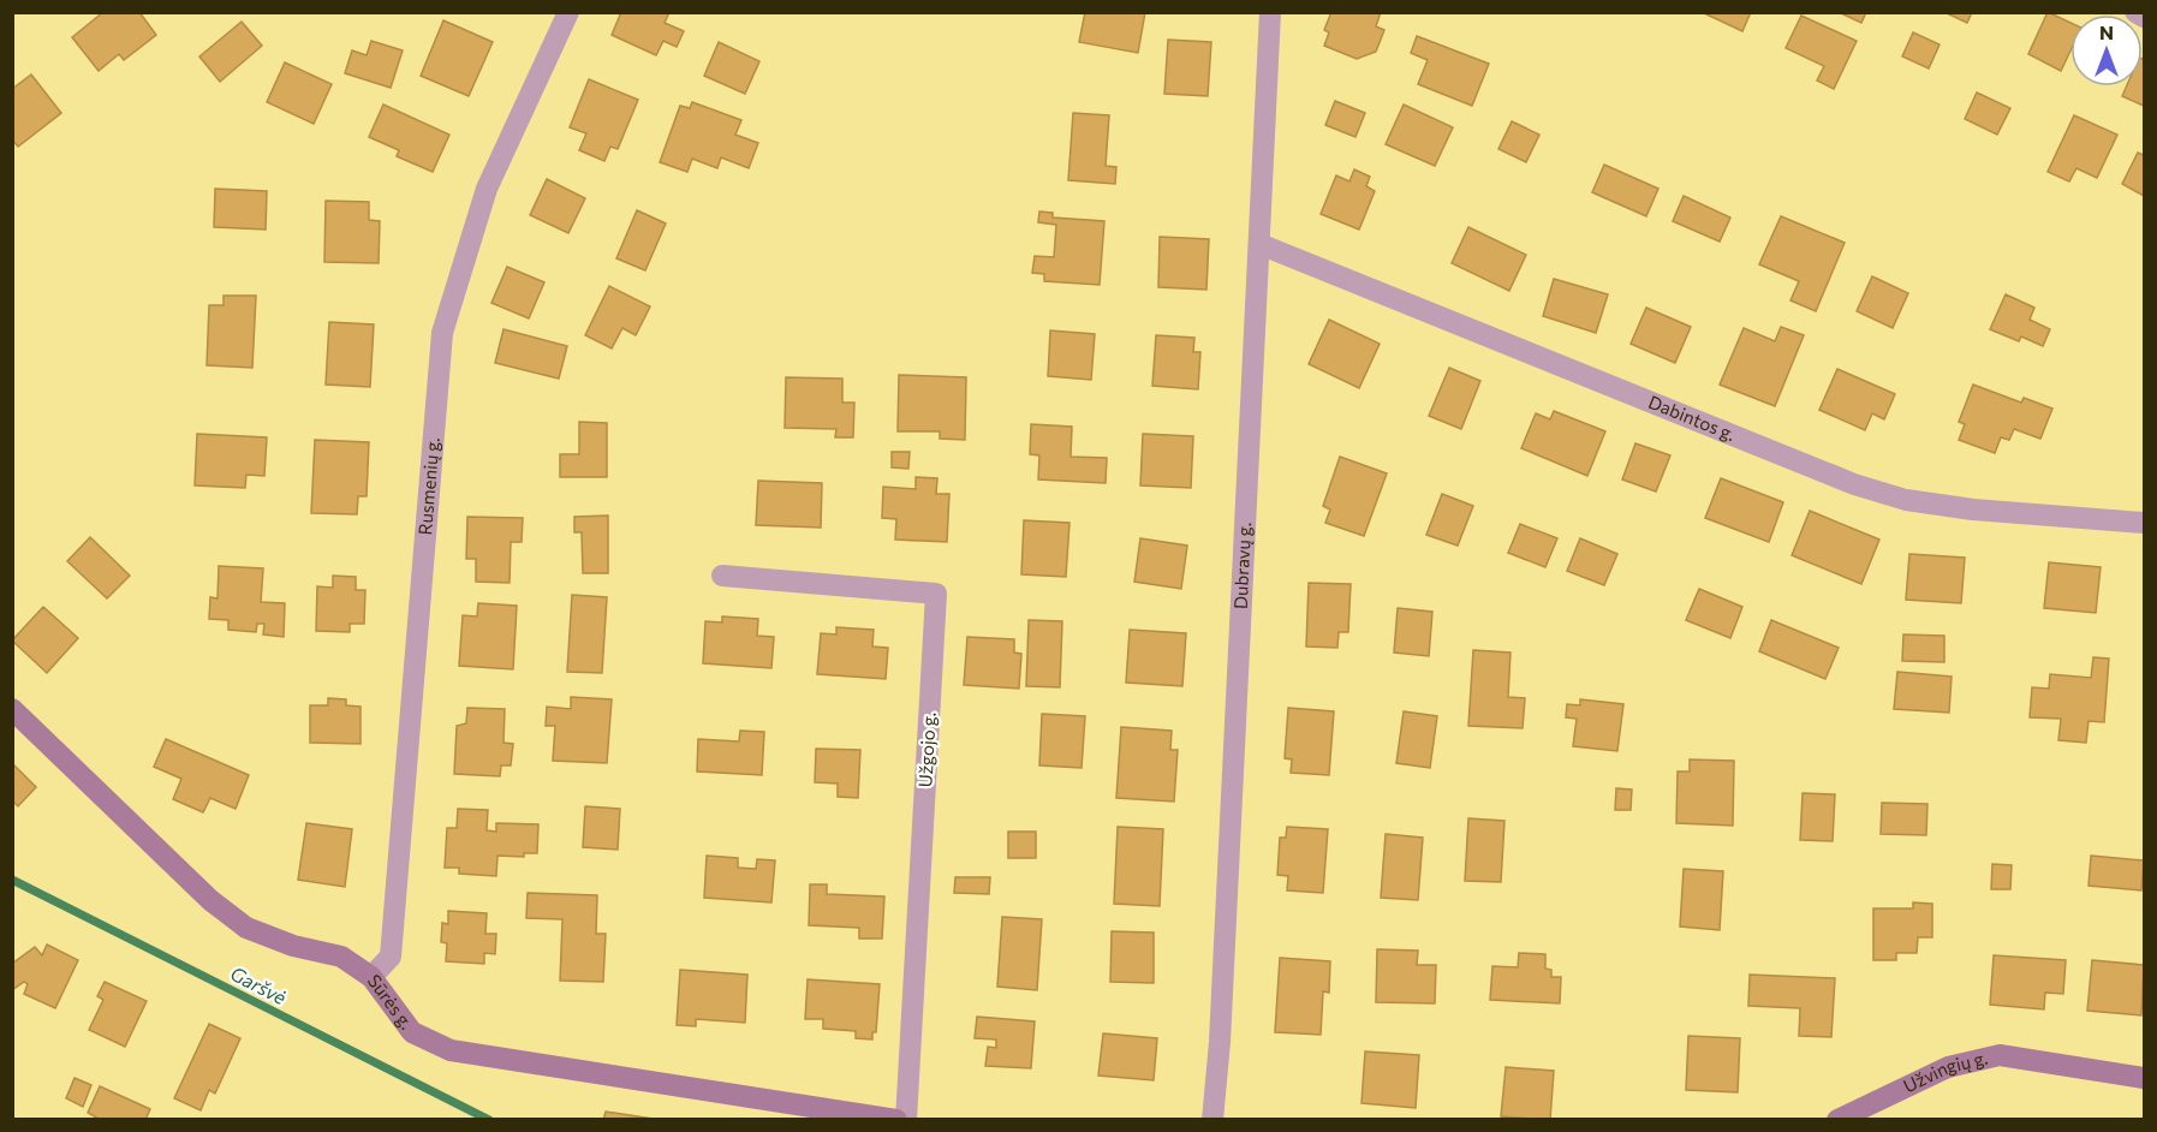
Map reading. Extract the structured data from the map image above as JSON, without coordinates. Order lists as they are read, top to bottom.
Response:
{
  "streets": {
    "street": [
      "Dabintos g.",
      "Rusmenių g.",
      "Dubravų g.",
      "Užgojo g.",
      "Sūrės g.",
      "Užvingių g."
    ]
  },
  "crossings": [
    ["Dabintos g.", "Dubravų g."],
    ["Rusmenių g.", "Sūrės g."]
  ],
  "water": ["Garšvė"],
  "north": "top"
}
